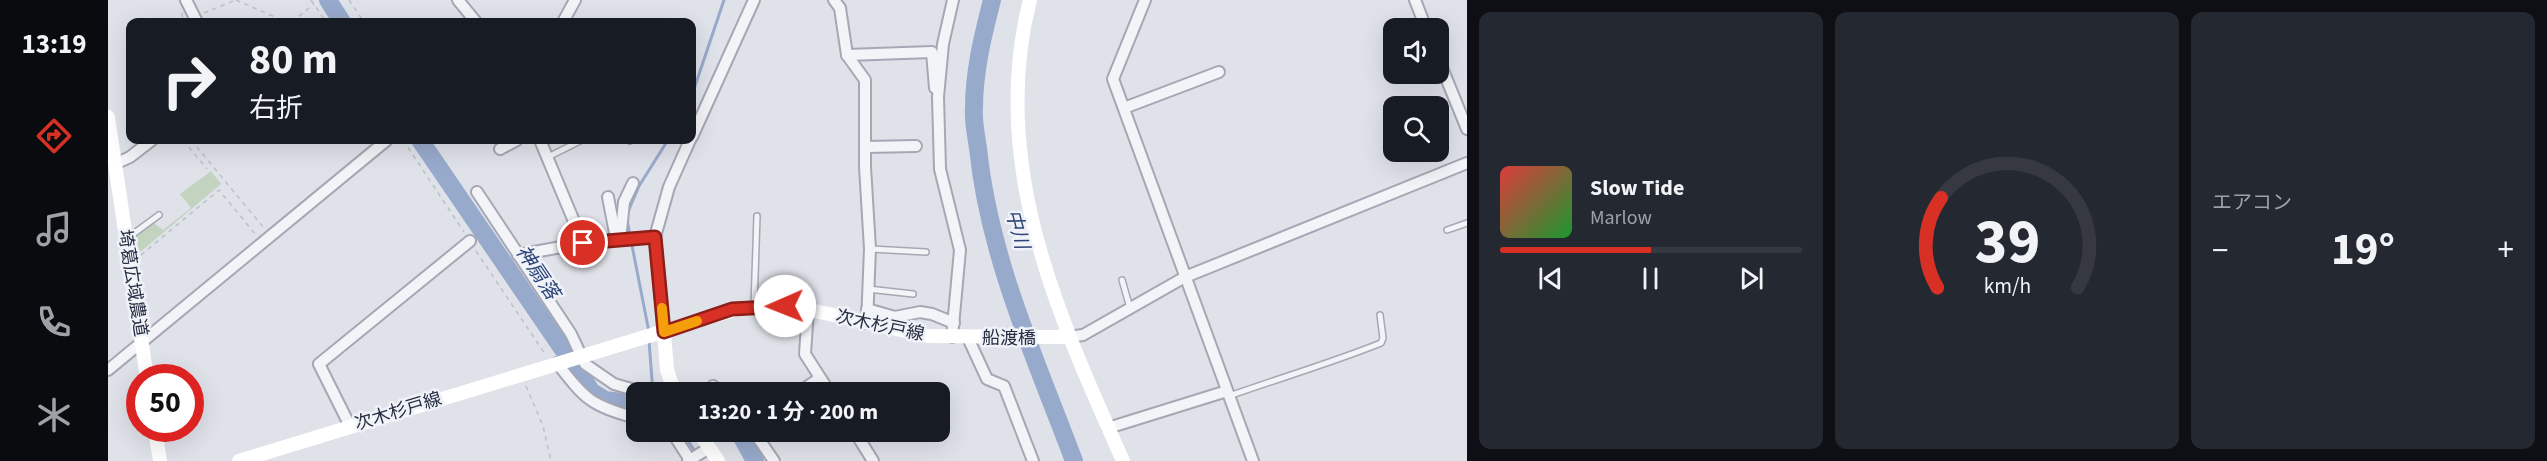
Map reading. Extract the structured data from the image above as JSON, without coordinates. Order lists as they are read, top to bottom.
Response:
{
  "streets": {
    "main road": ["埼葛広域農道", "次木杉戸線", "船渡橋"]
  },
  "crossings": [
    ["次木杉戸線", "船渡橋"]
  ],
  "water": ["中川", "神扇落"],
  "page": {
    "tabs": "13:19",
    "tile": "エアコン",
    "turn": ["80 m", "右折"],
    "song": ["Slow Tide", "Marlow"],
    "heat": ["−", "19°", "+"],
    "limit": "50",
    "trip": "13:20 · 1 分 · 200 m",
    "gauge": ["39", "km/h"]
  }
}
